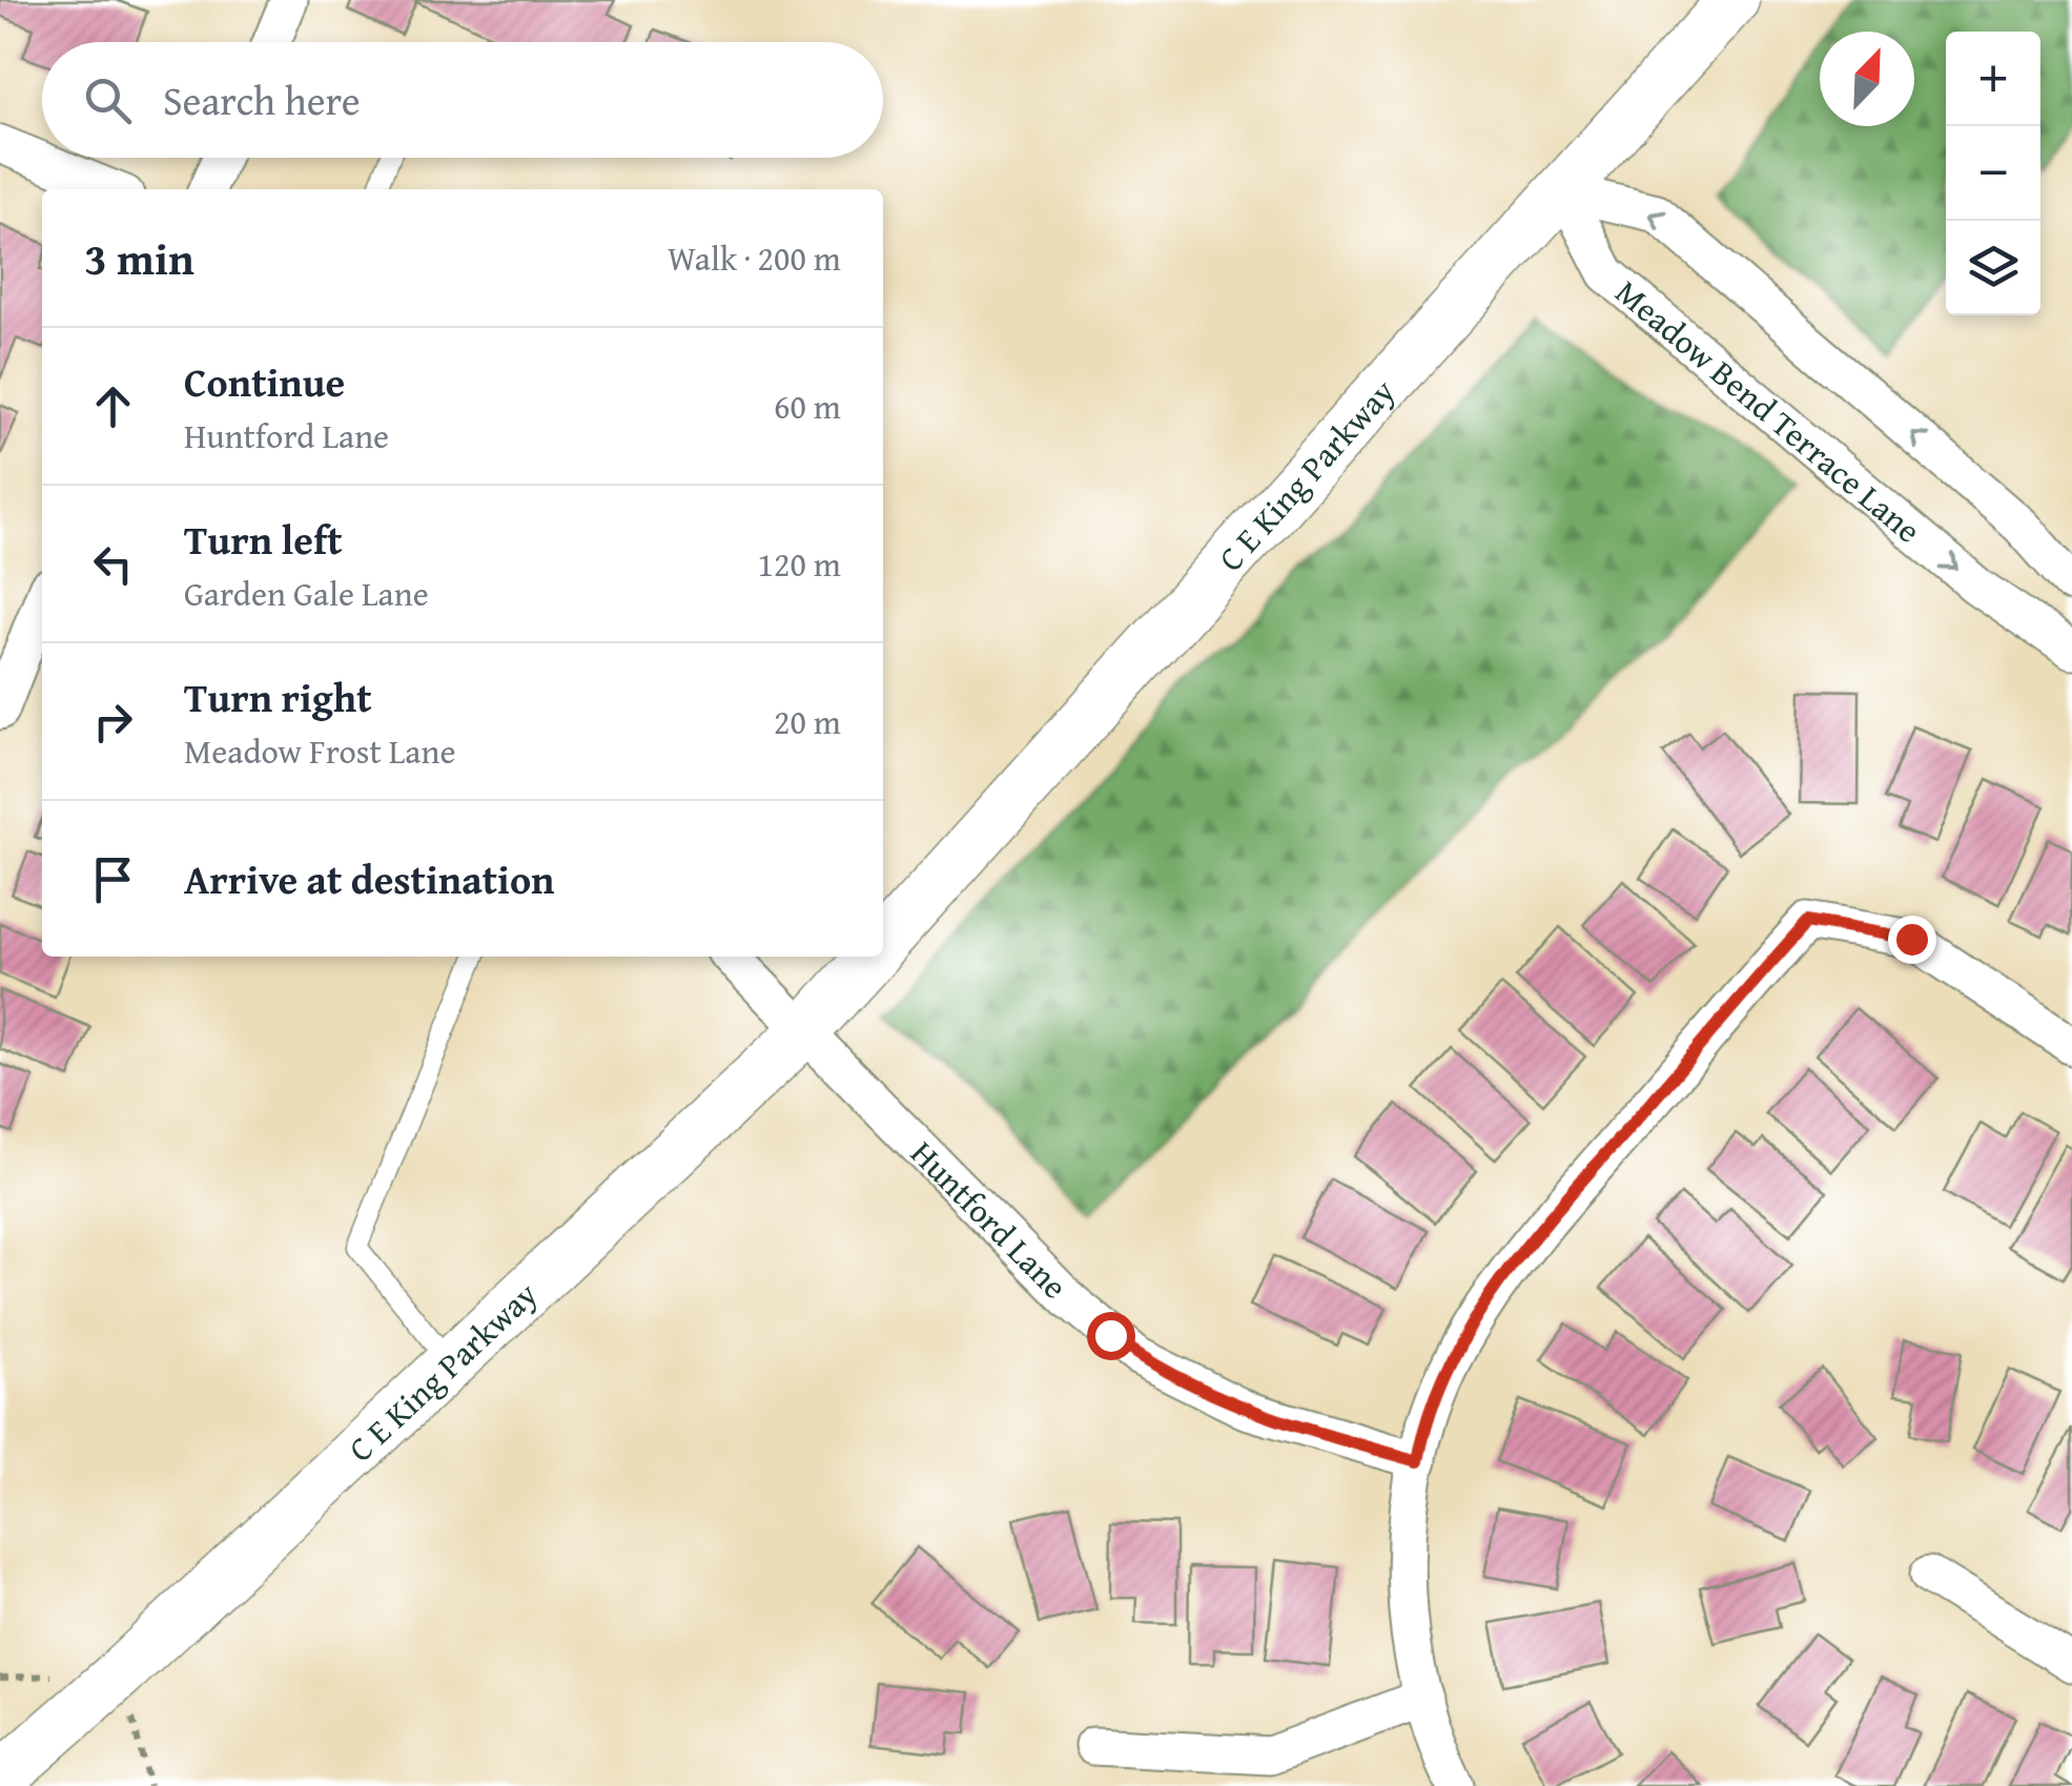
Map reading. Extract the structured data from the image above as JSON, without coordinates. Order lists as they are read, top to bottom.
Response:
{
  "streets": {
    "main road": ["C E King Parkway"],
    "street": ["Meadow Bend Terrace Lane", "Huntford Lane"]
  },
  "crossings": [
    ["Meadow Bend Terrace Lane", "C E King Parkway"],
    ["C E King Parkway", "Huntford Lane"]
  ],
  "north": "top right",
  "page": {
    "map_buttons": ["+", "−"],
    "search": "Search here",
    "heading": ["3 min", "Walk · 200 m"],
    "list": [
      ["Continue", "Huntford Lane", "60 m"],
      ["Turn left", "Garden Gale Lane", "120 m"],
      ["Turn right", "Meadow Frost Lane", "20 m"],
      "Arrive at destination"
    ]
  }
}
